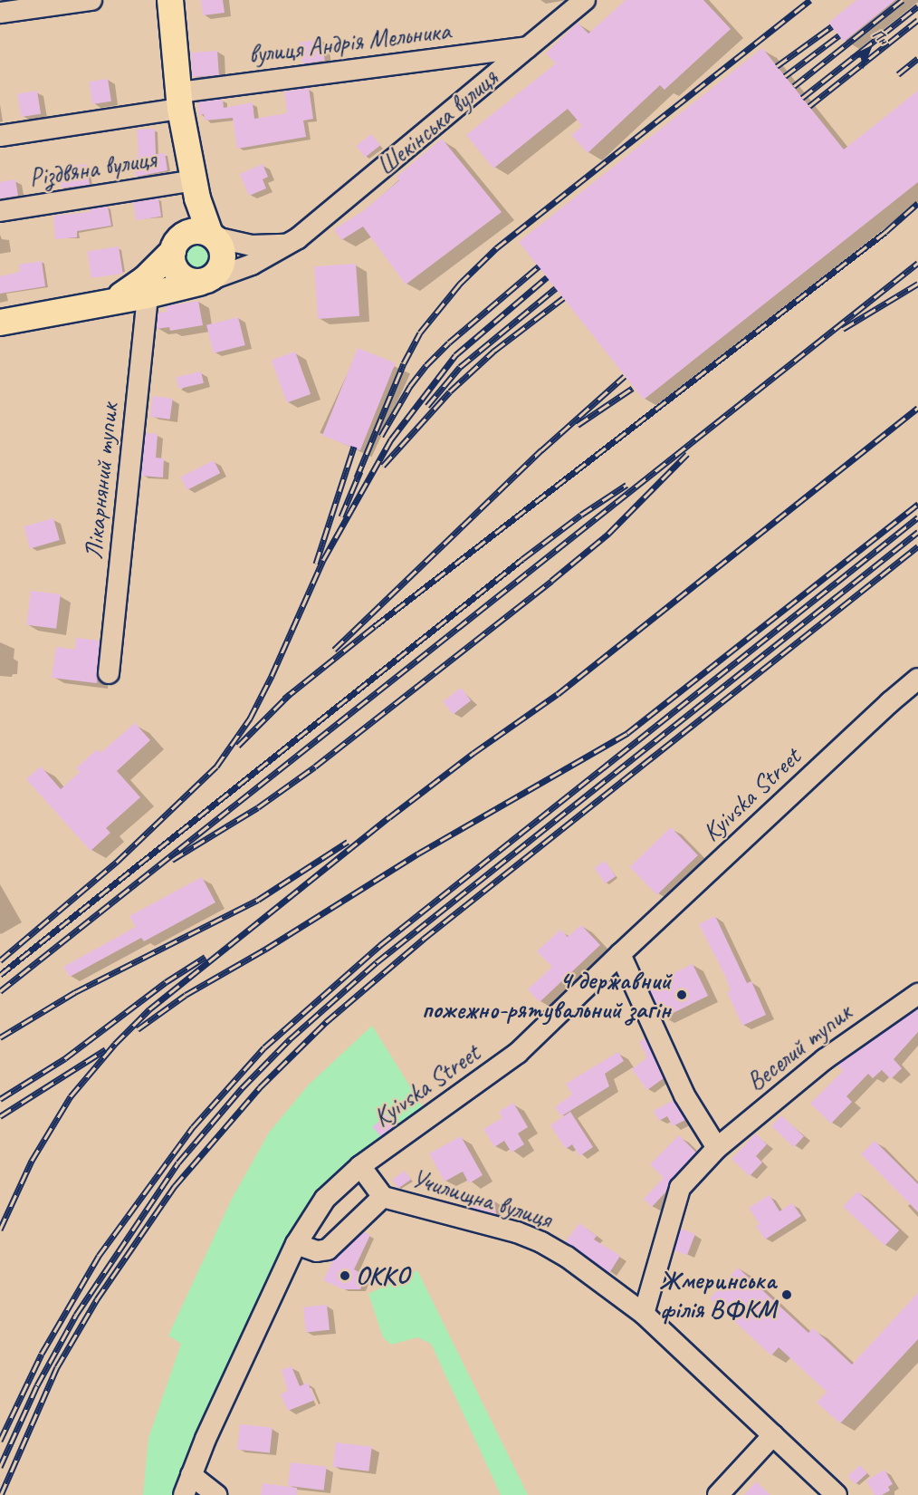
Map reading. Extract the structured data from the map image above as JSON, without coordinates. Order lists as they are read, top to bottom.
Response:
{
  "streets": {
    "main road": ["Шекінська вулиця"],
    "street": [
      "вулиця Андрія Мельника",
      "Різдвяна вулиця",
      "Лікарняний тупик",
      "Kyivska Street",
      "Веселий тупик",
      "Училищна вулиця"
    ]
  },
  "crossings": [
    ["вулиця Андрія Мельника", "Шекінська вулиця"],
    ["Шекінська вулиця", "Лікарняний тупик"],
    ["Kyivska Street", "Училищна вулиця"],
    ["Веселий тупик", "Училищна вулиця"]
  ],
  "places": ["4 державний пожежно-рятувальний загін", "ОККО", "Жмеринська філія ВФКМ"],
  "north": "top right"
}
